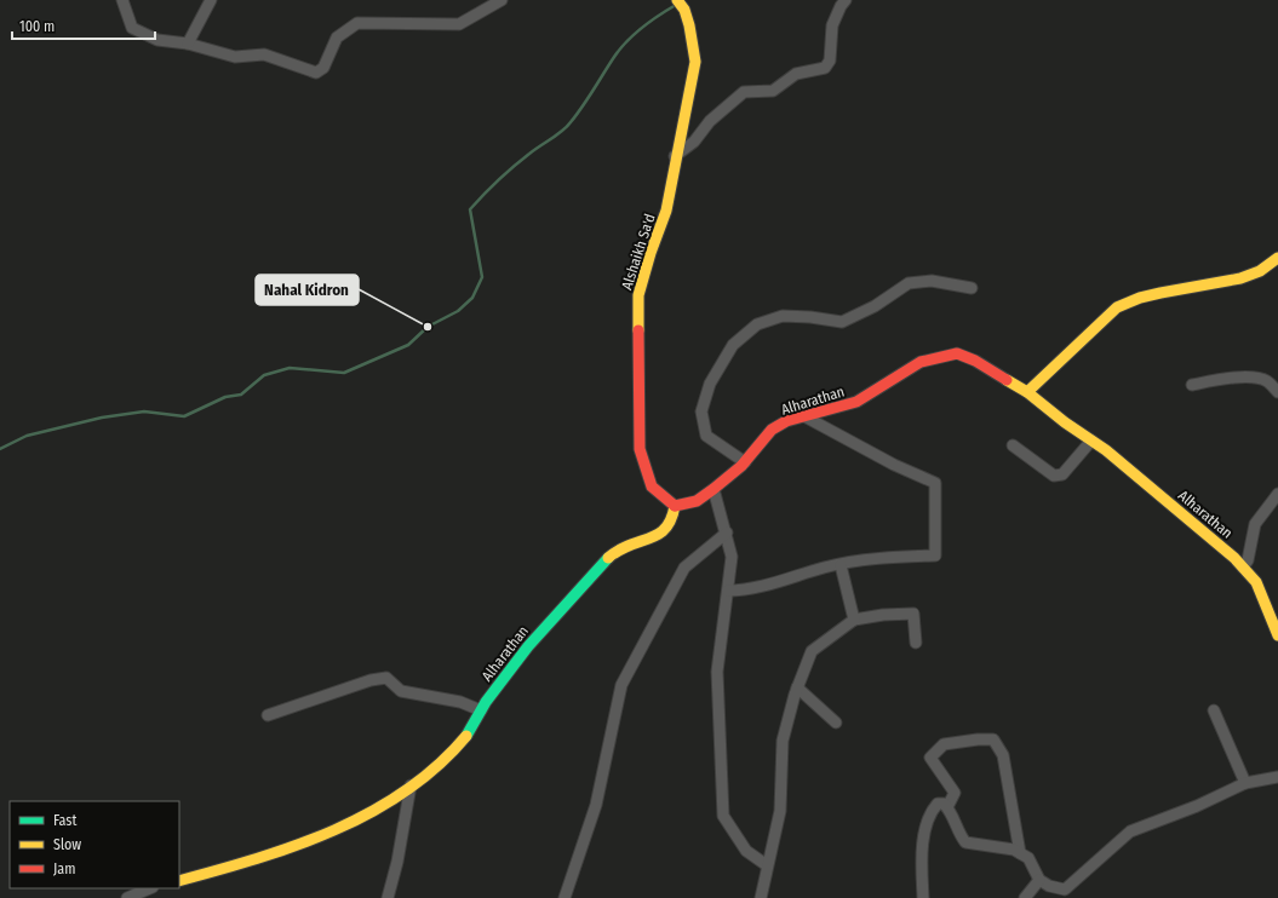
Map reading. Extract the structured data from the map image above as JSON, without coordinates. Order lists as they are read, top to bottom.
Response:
{
  "streets": {
    "street": ["Alshaikh Sa'd", "Alharathan"]
  },
  "crossings": [
    ["Alshaikh Sa'd", "Alharathan"]
  ],
  "places": ["Nahal Kidron"],
  "legend": ["Fast", "Slow", "Jam"],
  "scale_bar": "100 m"
}
